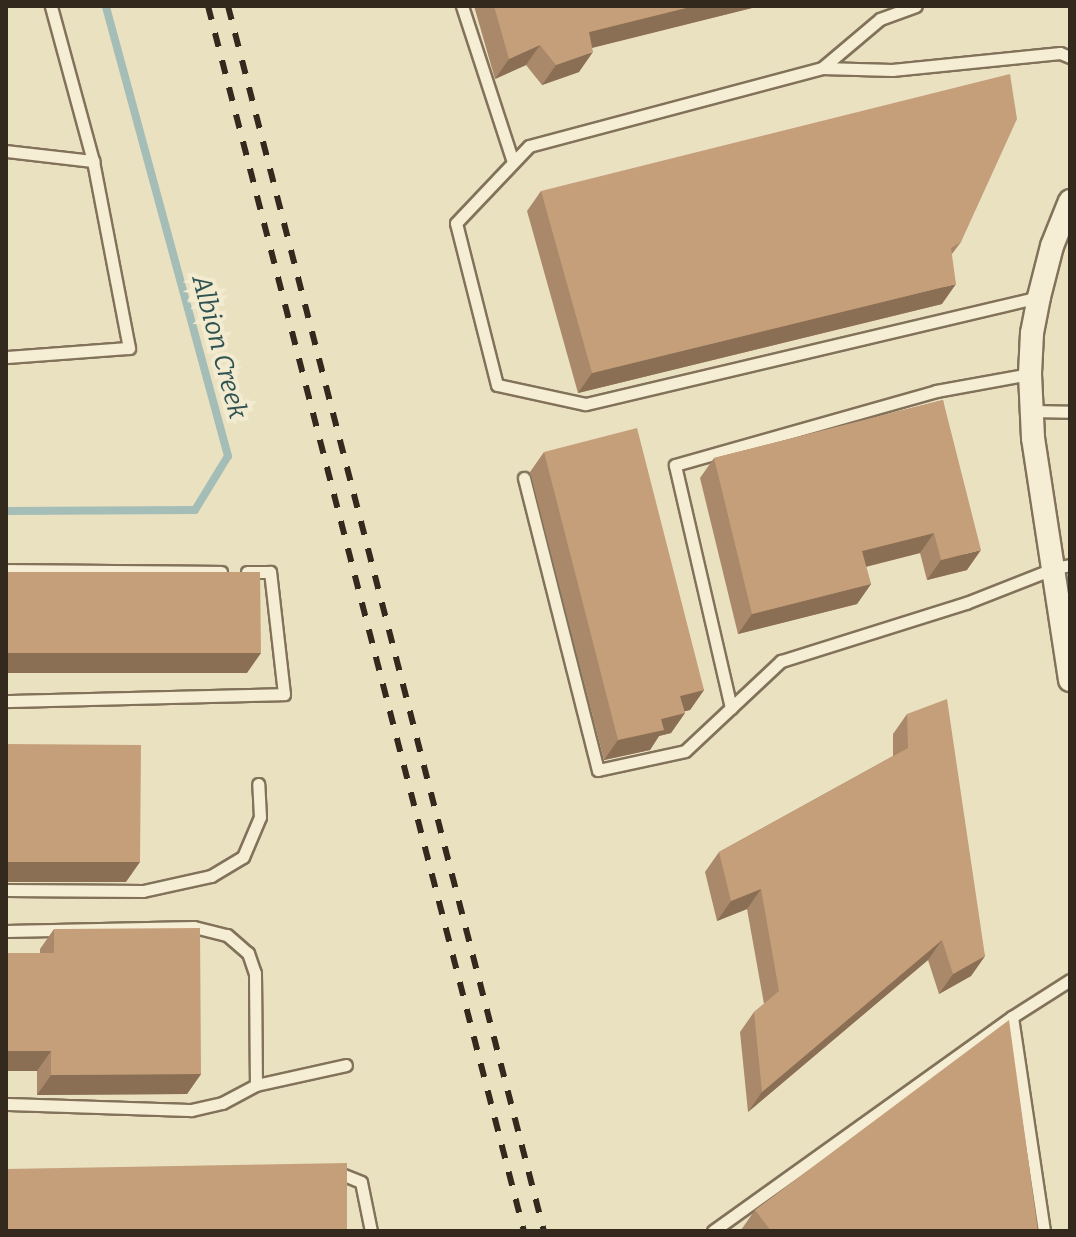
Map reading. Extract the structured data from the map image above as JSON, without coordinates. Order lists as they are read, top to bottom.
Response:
{
  "water": ["Albion Creek"]
}
